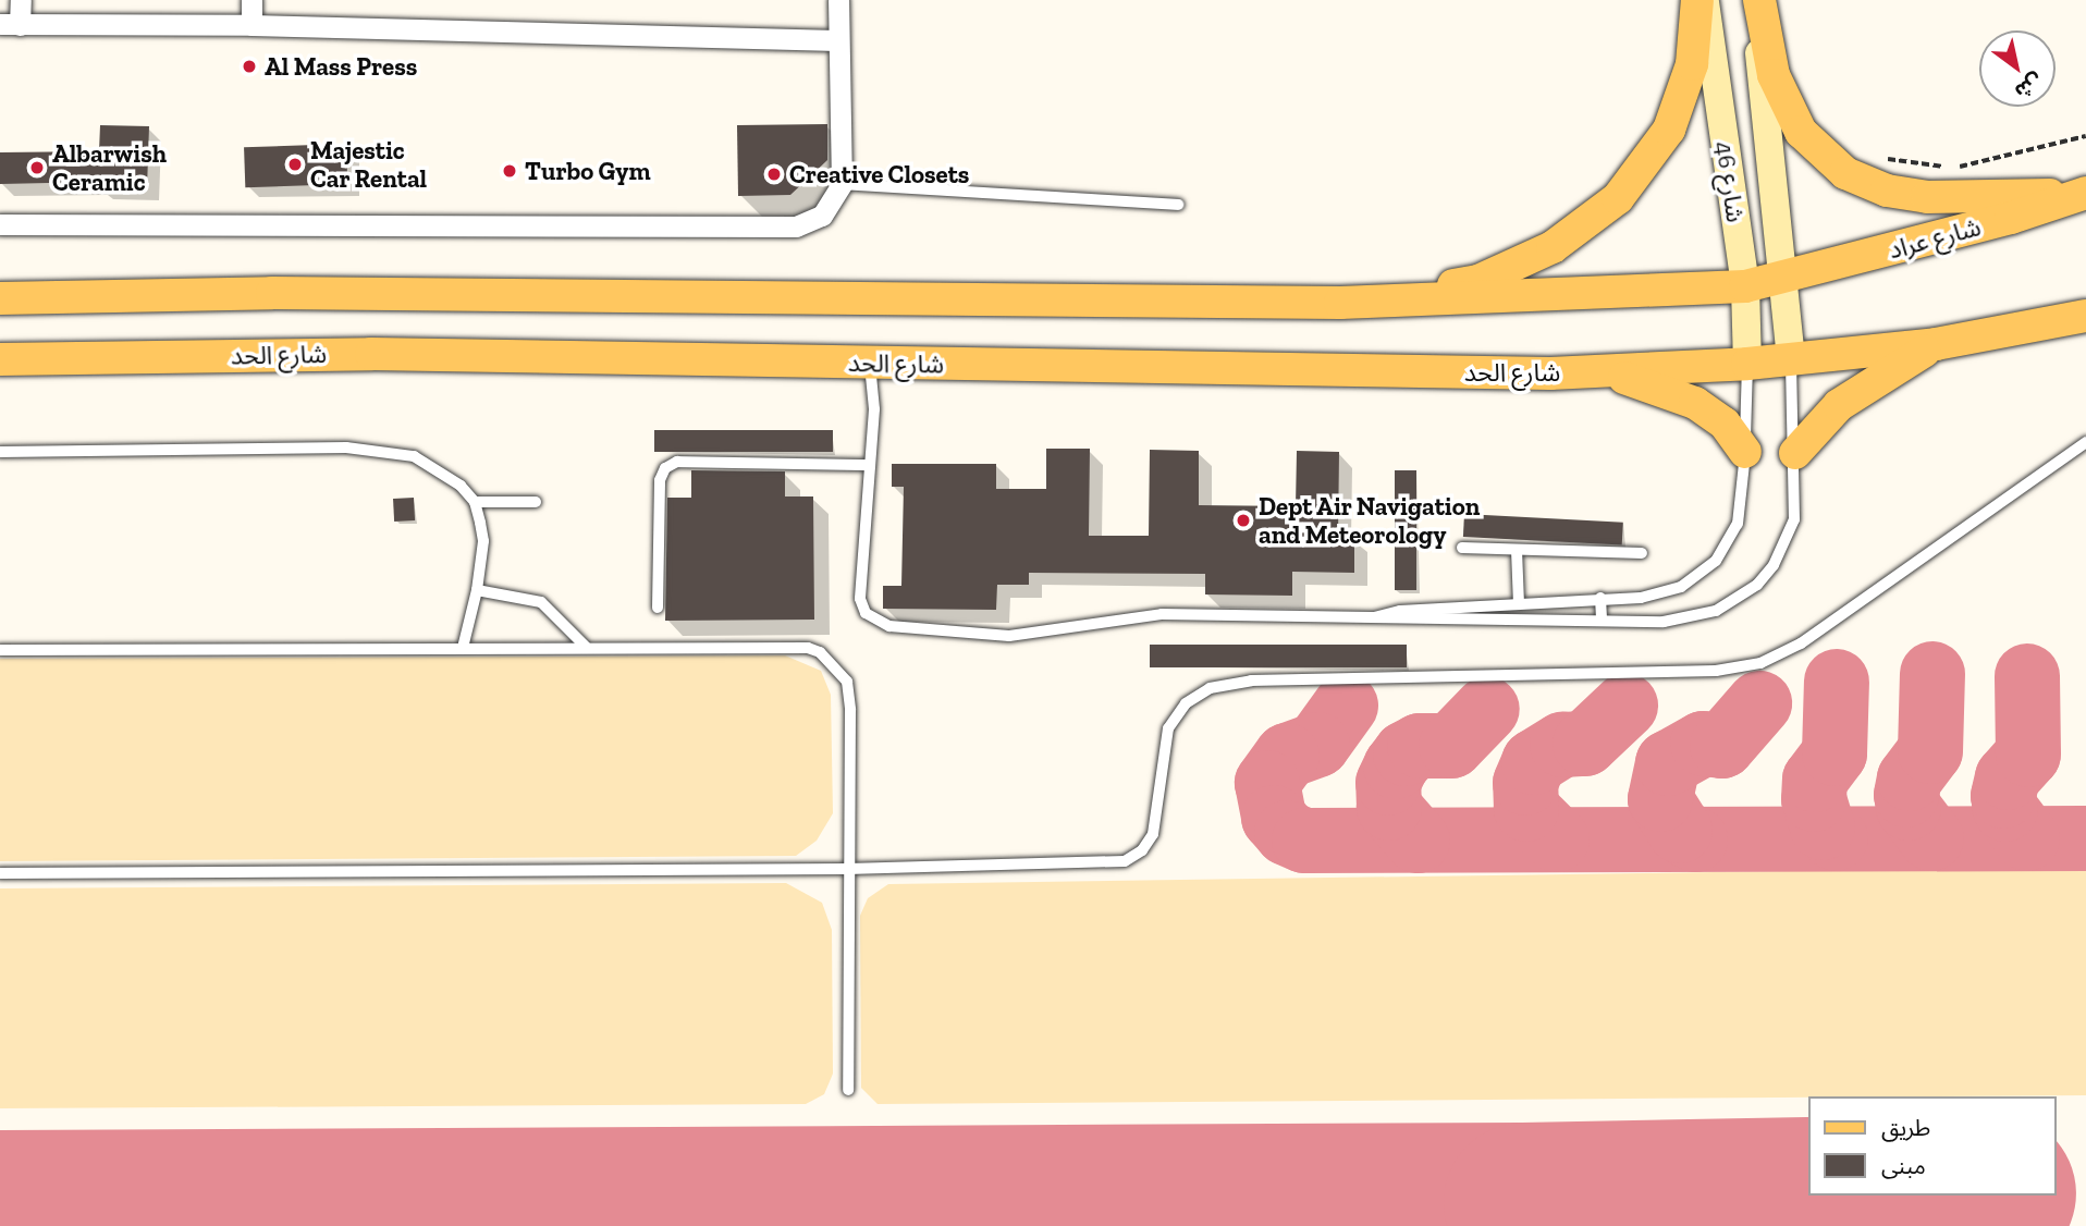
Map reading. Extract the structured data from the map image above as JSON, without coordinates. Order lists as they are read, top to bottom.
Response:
{
  "streets": {
    "main road": ["شارع 46", "شارع عراد", "شارع الحد"]
  },
  "crossings": [
    ["شارع 46", "شارع عراد"],
    ["شارع 46", "شارع الحد"]
  ],
  "places": [
    "Al Mass Press",
    "Majestic Car Rental",
    "Albarwish Ceramic",
    "Turbo Gym",
    "Creative Closets",
    "Dept Air Navigation and Meteorology"
  ],
  "legend": ["طريق", "مبنى"],
  "north": "bottom right"
}
